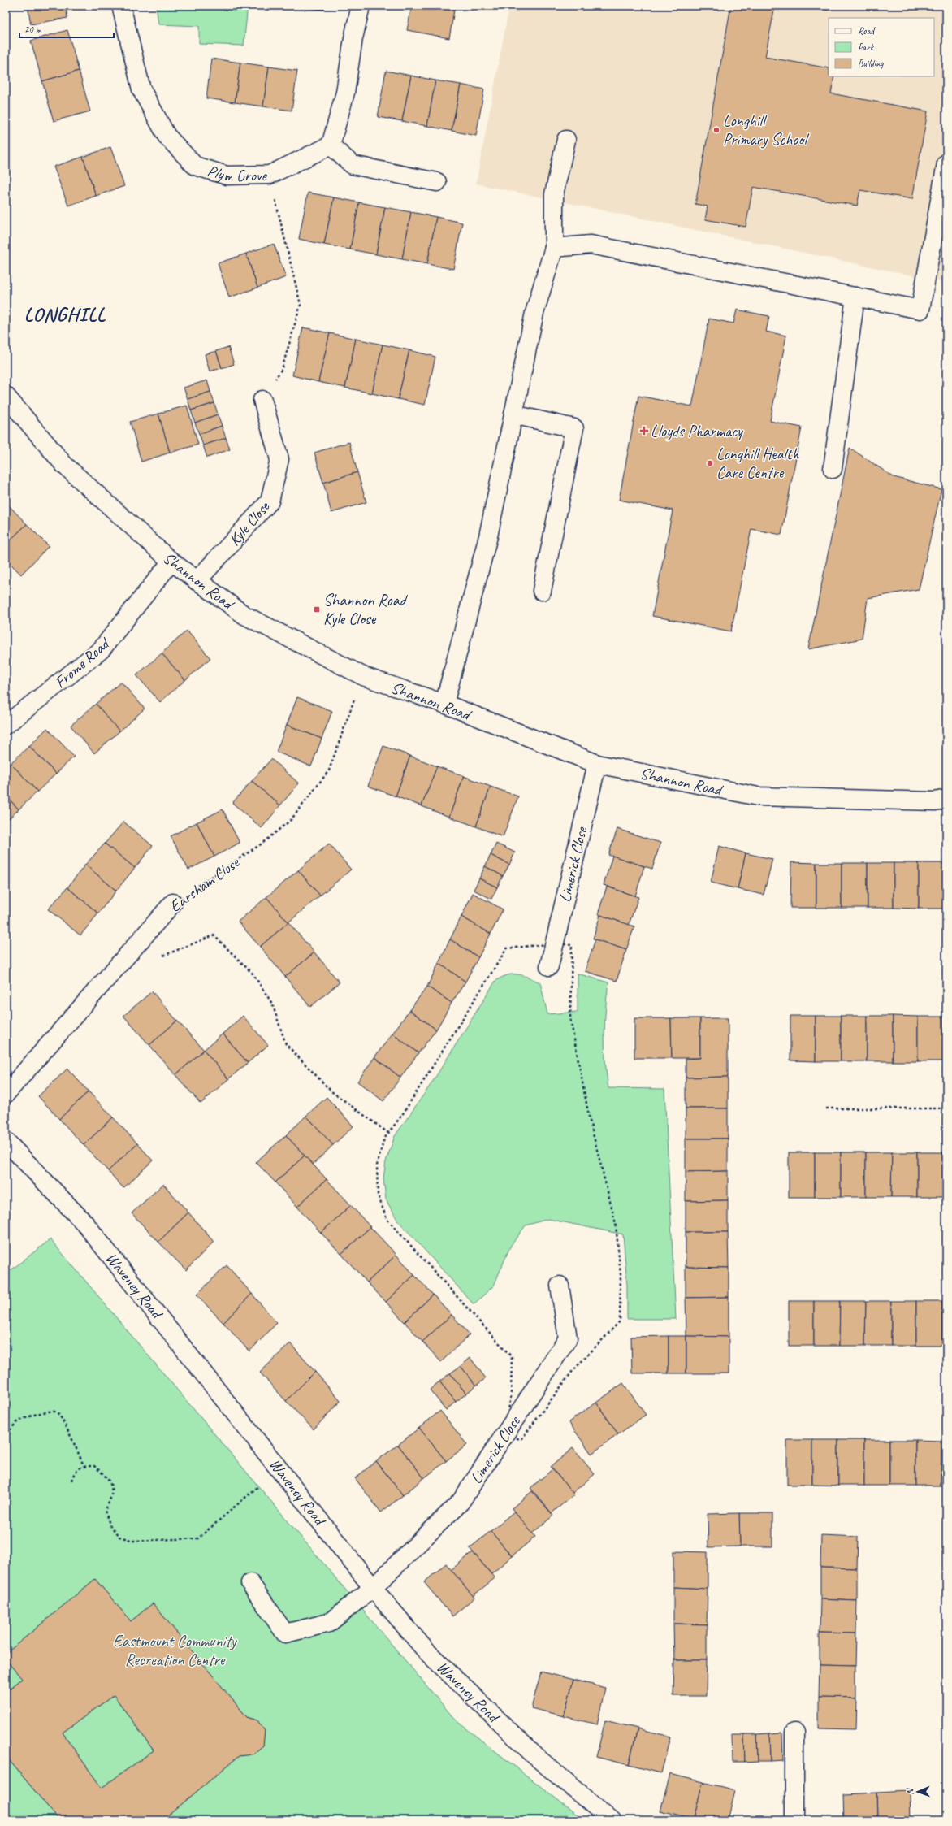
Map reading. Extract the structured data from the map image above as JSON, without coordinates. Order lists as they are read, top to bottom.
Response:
{
  "streets": {
    "street": [
      "Plym Grove",
      "Kyle Close",
      "Shannon Road",
      "Frome Road",
      "Limerick Close",
      "Earsham Close",
      "Waveney Road"
    ]
  },
  "crossings": [
    ["Kyle Close", "Shannon Road"],
    ["Shannon Road", "Frome Road"],
    ["Shannon Road", "Limerick Close"],
    ["Shannon Road", "Earsham Close"],
    ["Limerick Close", "Waveney Road"]
  ],
  "districts": ["LONGHILL"],
  "parks": ["Eastmount Community Recreation Centre"],
  "places": {
    "other": ["Longhill Primary School", "Longhill Health Care Centre"],
    "health": ["Lloyds Pharmacy"],
    "transit": ["Shannon Road Kyle Close"]
  },
  "legend": ["Road", "Park", "Building"],
  "scale_bar": "20 m",
  "north": "left"
}
